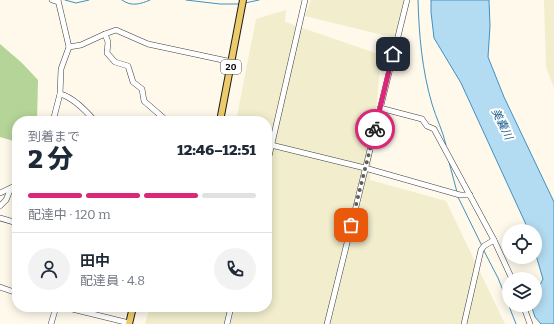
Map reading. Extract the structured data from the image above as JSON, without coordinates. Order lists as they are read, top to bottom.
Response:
{
  "streets": {
    "main road": ["20"]
  },
  "water": ["美嚢川"],
  "page": {
    "heading": ["2 分", "到着まで", "12:46–12:51"],
    "panel": ["田中", "配達員 · 4.8"],
    "bar": "配達中 · 120 m"
  }
}
